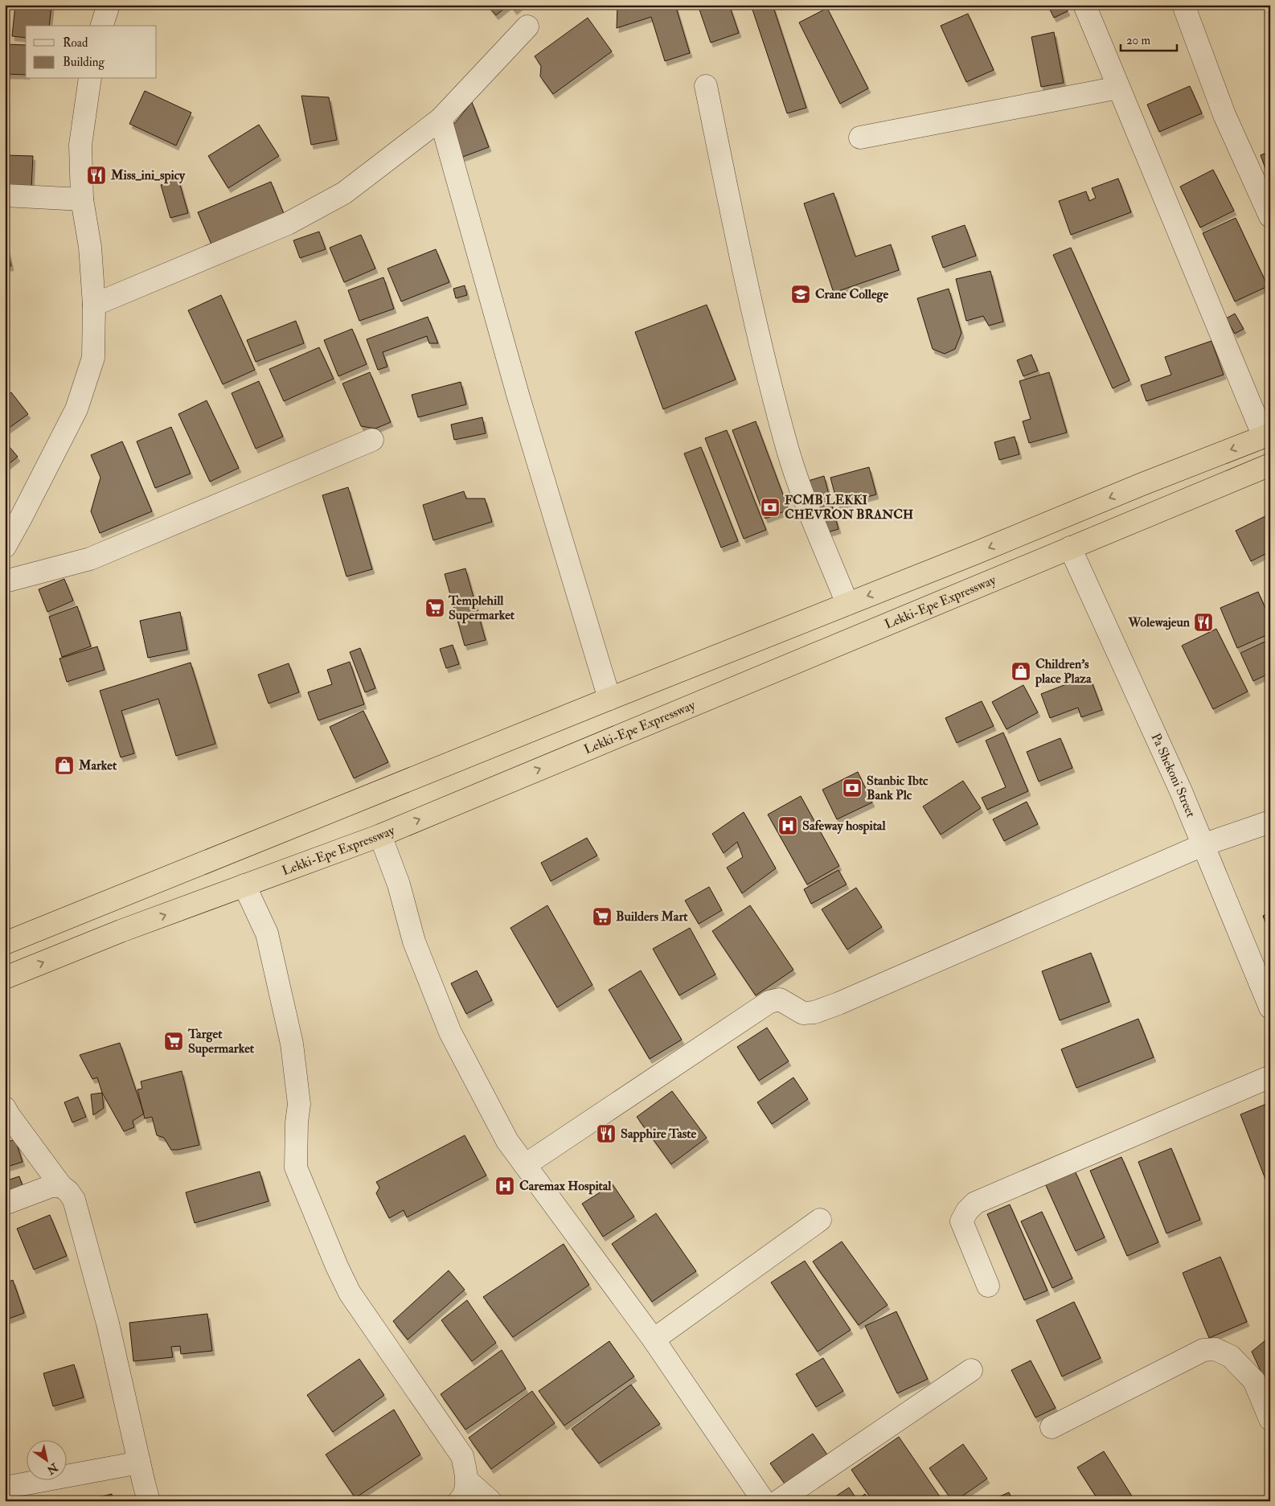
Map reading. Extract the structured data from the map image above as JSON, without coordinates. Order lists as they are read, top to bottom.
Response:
{
  "streets": {
    "highway": ["Lekki-Epe Expressway"],
    "street": ["Pa Shekoni Street"]
  },
  "crossings": [
    ["Lekki-Epe Expressway", "Pa Shekoni Street"]
  ],
  "places": {
    "restaurant": ["Miss_ini_spicy", "Wolewajeun", "Sapphire Taste"],
    "school or university": ["Crane College"],
    "bank": ["FCMB LEKKI CHEVRON BRANCH", "Stanbic Ibtc Bank Plc"],
    "supermarket": ["Templehill Supermarket", "Builders Mart", "Target Supermarket"],
    "shop": ["Children's place Plaza", "Market"],
    "hospital": ["Safeway hospital", "Caremax Hospital"]
  },
  "legend": ["Road", "Building"],
  "scale_bar": "20 m",
  "north": "bottom right"
}
